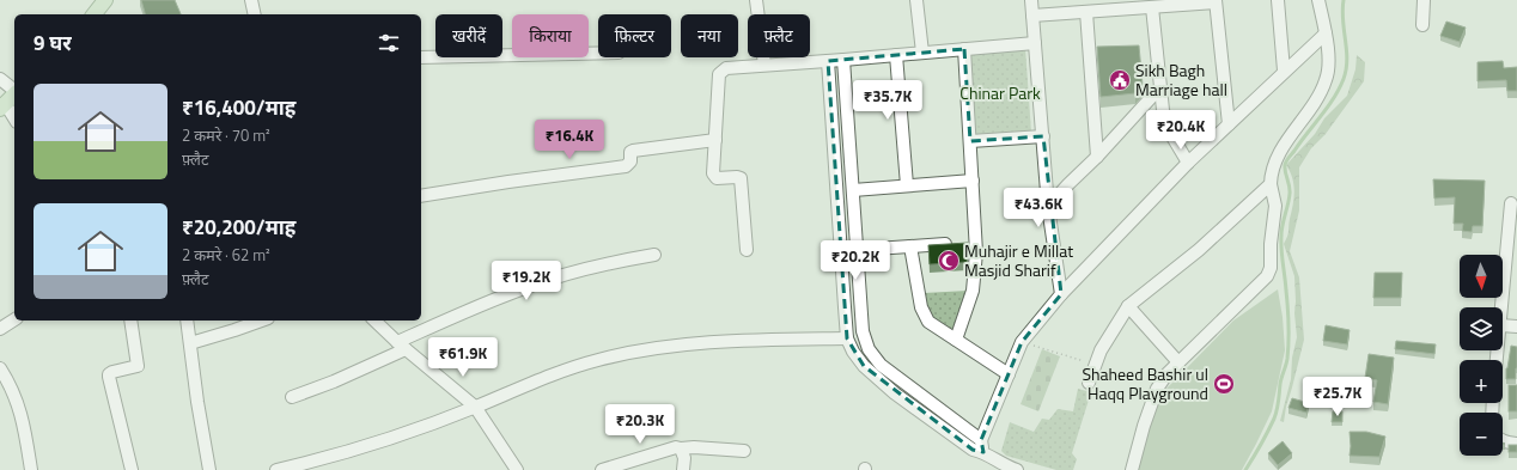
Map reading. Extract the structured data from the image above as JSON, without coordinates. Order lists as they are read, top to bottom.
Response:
{
  "parks": ["Chinar Park"],
  "places": {
    "public building": ["Sikh Bagh Marriage hall"],
    "mosque": ["Muhajir e Millat Masjid Sharif"],
    "sports": ["Shaheed Bashir ul Haqq Playground"]
  },
  "north": "bottom",
  "page": {
    "chip": [
      "खरीदें",
      "किराया",
      "फ़िल्टर",
      "नया",
      "फ़्लैट"
    ],
    "heading": "9 घर",
    "list": [
      {
        "name": "₹16,400/माह",
        "note": "2 कमरे · 70 m² · फ़्लैट"
      },
      {
        "name": "₹20,200/माह",
        "note": "2 कमरे · 62 m² · फ़्लैट"
      }
    ],
    "price": [
      "₹35.7K",
      "₹20.4K",
      "₹16.4K",
      "₹43.6K",
      "₹20.2K",
      "₹19.2K",
      "₹61.9K",
      "₹25.7K",
      "₹20.3K"
    ],
    "map_buttons": ["+", "−"]
  }
}
